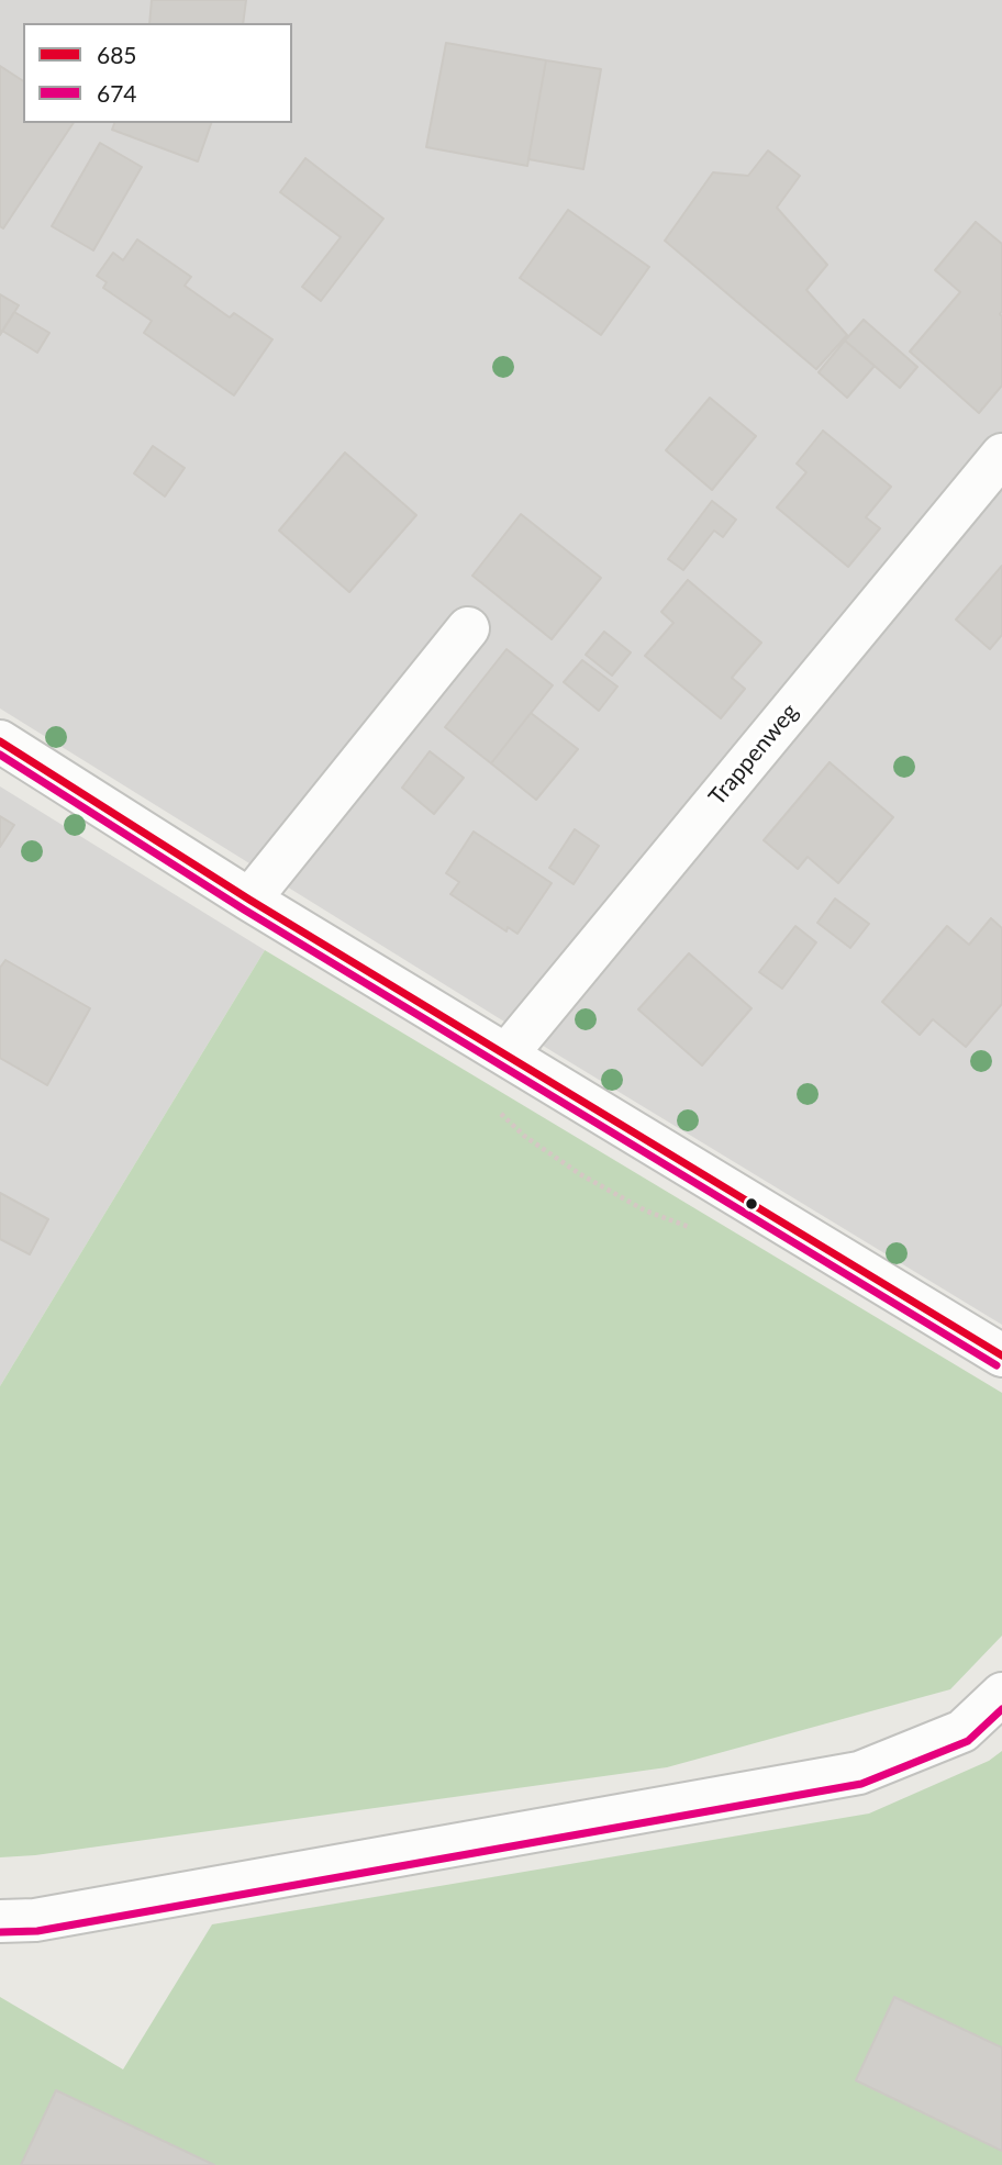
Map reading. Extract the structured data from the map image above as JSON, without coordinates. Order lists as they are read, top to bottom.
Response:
{
  "streets": {
    "street": ["Trappenweg"]
  },
  "lines": ["transit line 685", "transit line 674"],
  "legend": ["685", "674"]
}
